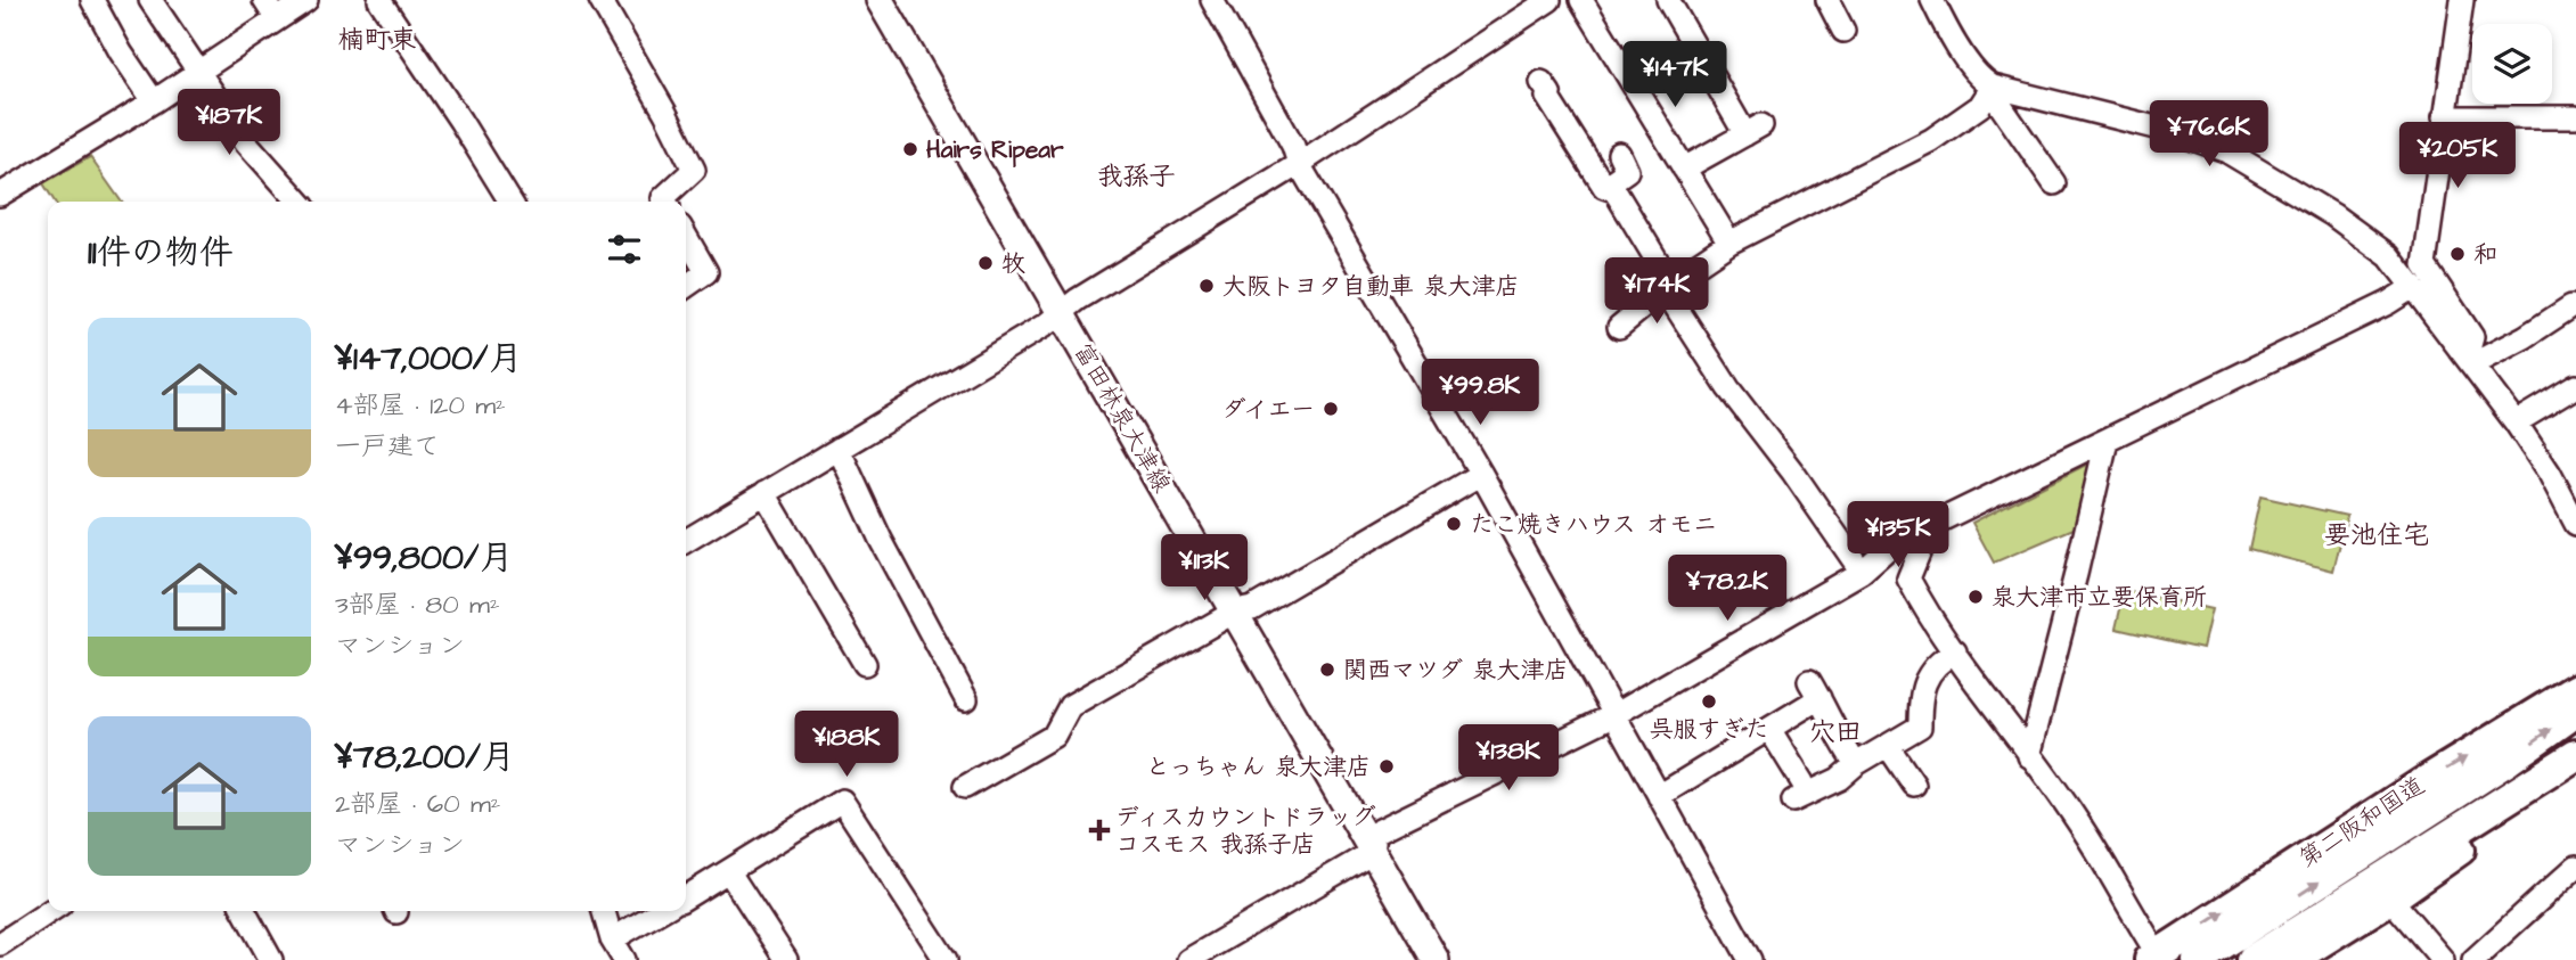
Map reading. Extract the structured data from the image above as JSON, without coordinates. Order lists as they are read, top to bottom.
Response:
{
  "streets": {
    "highway": ["第二阪和国道"],
    "main road": ["富田林泉大津線"]
  },
  "districts": [
    "楠町東",
    "我孫子",
    "要池住宅",
    "穴田"
  ],
  "places": {
    "other": [
      "Hairs Ripear",
      "和",
      "牧",
      "大阪トヨタ自動車 泉大津店",
      "ダイエー",
      "たこ焼きハウス オモニ",
      "泉大津市立要保育所",
      "関西マツダ 泉大津店",
      "呉服すぎた",
      "とっちゃん 泉大津店"
    ],
    "health": ["ディスカウントドラッグ コスモス 我孫子店"]
  },
  "page": {
    "price": [
      "¥147K",
      "¥187K",
      "¥76.6K",
      "¥205K",
      "¥174K",
      "¥99.8K",
      "¥135K",
      "¥113K",
      "¥78.2K",
      "¥188K",
      "¥138K"
    ],
    "heading": "11件の物件",
    "list": [
      {
        "name": "¥147,000/月",
        "note": "4部屋 · 120 m² · 一戸建て"
      },
      {
        "name": "¥99,800/月",
        "note": "3部屋 · 80 m² · マンション"
      },
      {
        "name": "¥78,200/月",
        "note": "2部屋 · 60 m² · マンション"
      }
    ]
  }
}
